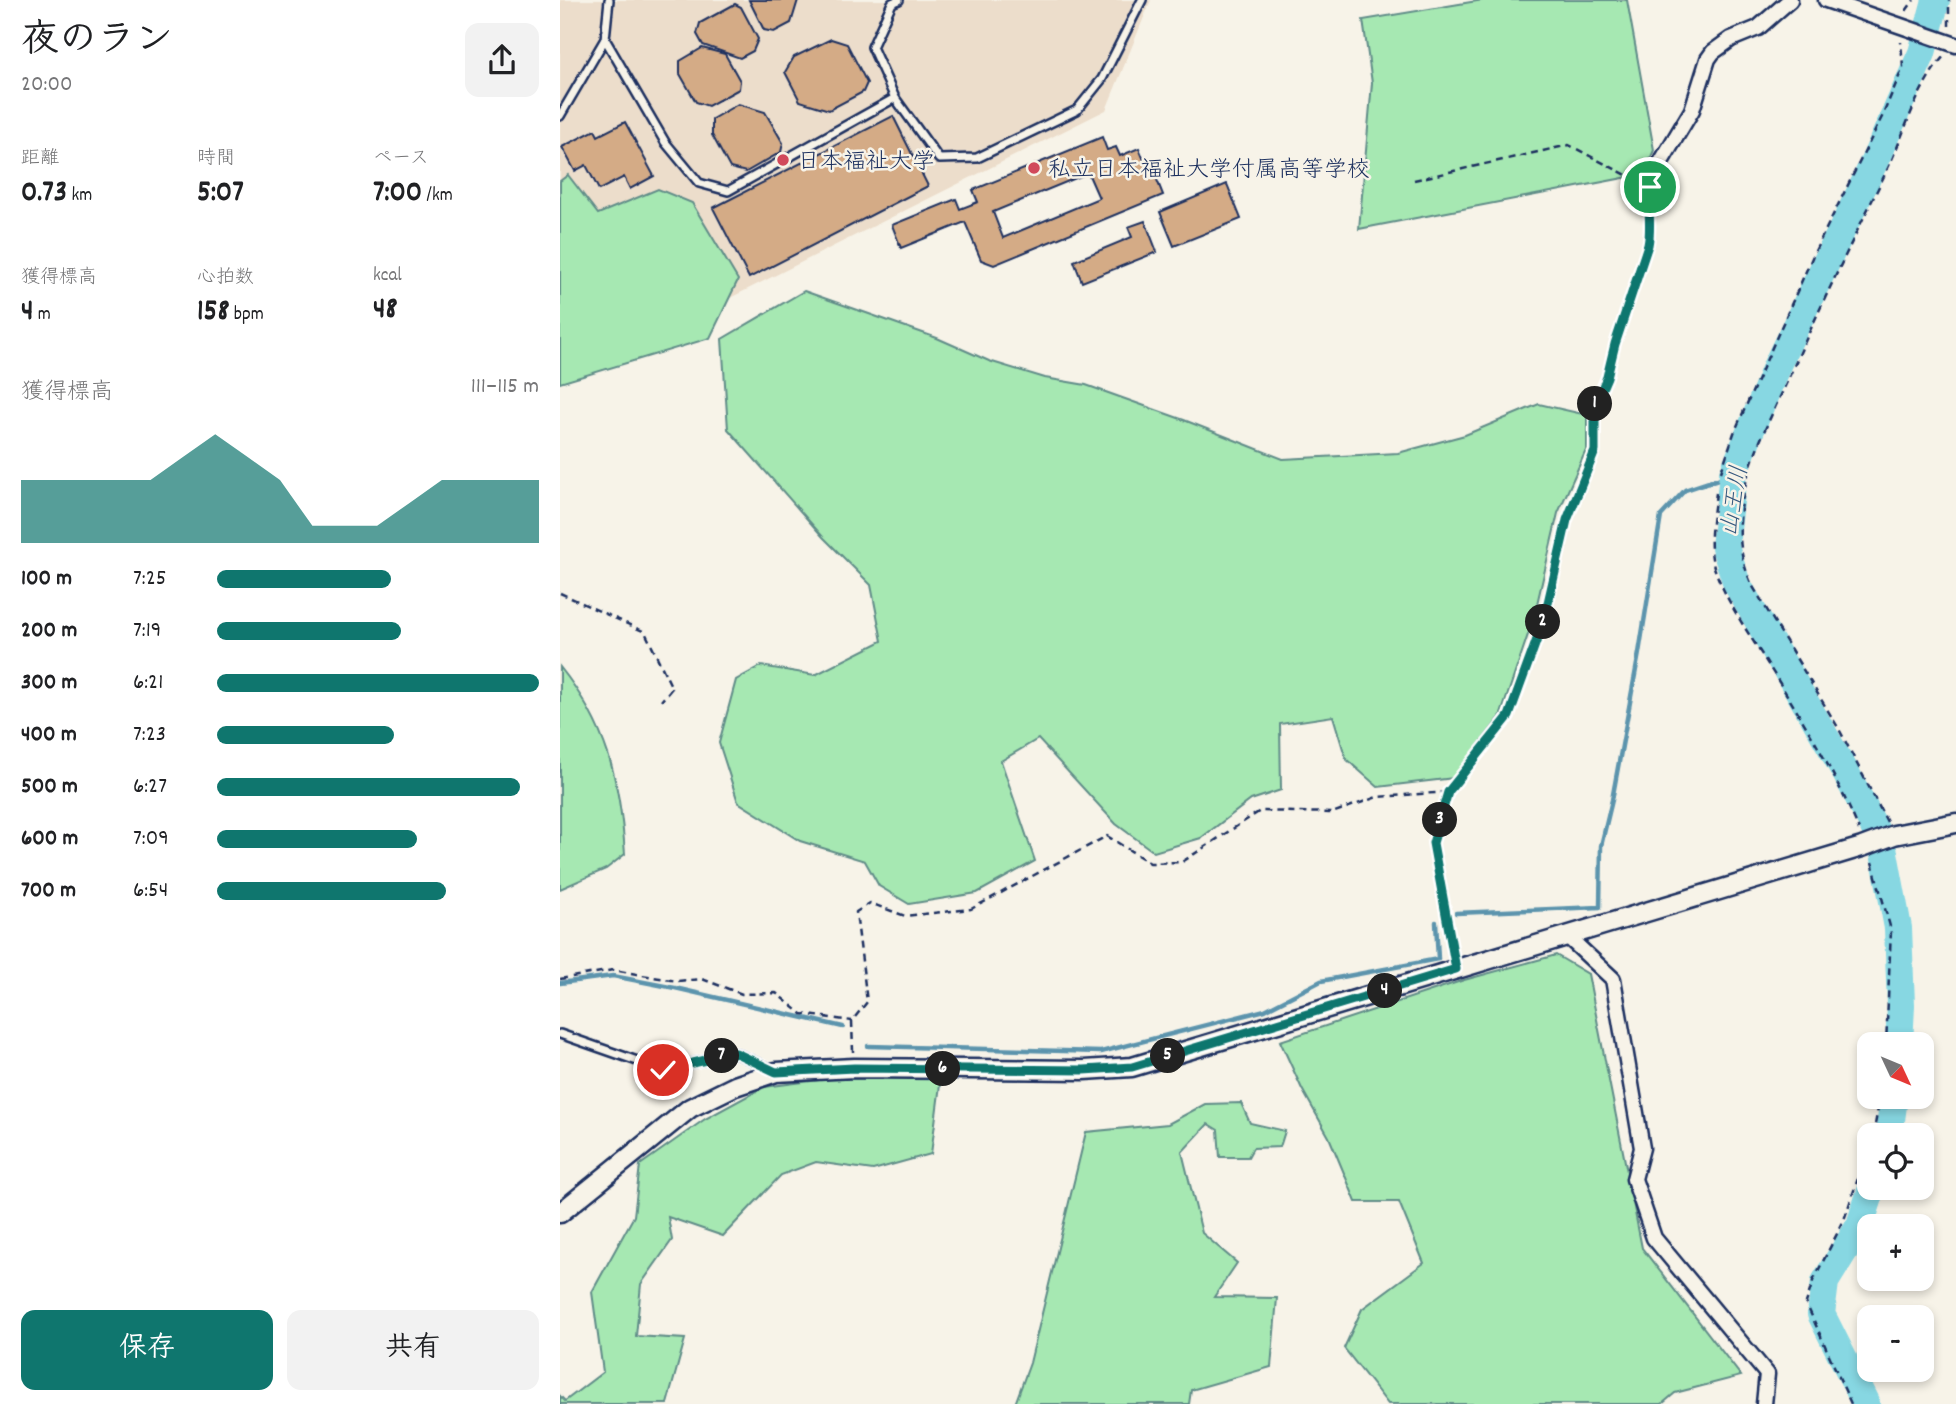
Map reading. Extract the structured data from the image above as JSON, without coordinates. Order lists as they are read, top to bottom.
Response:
{
  "water": ["山王川"],
  "places": ["日本福祉大学", "私立日本福祉大学付属高等学校"],
  "north": "bottom right",
  "page": {
    "heading": ["夜のラン", "20:00"],
    "stats": [
      ["距離", "0.73 km"],
      ["時間", "5:07"],
      ["ペース", "7:00 /km"],
      ["獲得標高", "4 m"],
      ["心拍数", "158 bpm"],
      ["kcal", "48"]
    ],
    "chart": ["獲得標高", "111–115 m"],
    "pins": [
      "1",
      "2",
      "3",
      "4",
      "5",
      "7",
      "6"
    ],
    "list": [
      {
        "name": "100 m",
        "note": "7:25"
      },
      {
        "name": "200 m",
        "note": "7:19"
      },
      {
        "name": "300 m",
        "note": "6:21"
      },
      {
        "name": "400 m",
        "note": "7:23"
      },
      {
        "name": "500 m",
        "note": "6:27"
      },
      {
        "name": "600 m",
        "note": "7:09"
      },
      {
        "name": "700 m",
        "note": "6:54"
      }
    ],
    "map_buttons": ["+", "−"],
    "buttons": ["保存", "共有"]
  }
}
